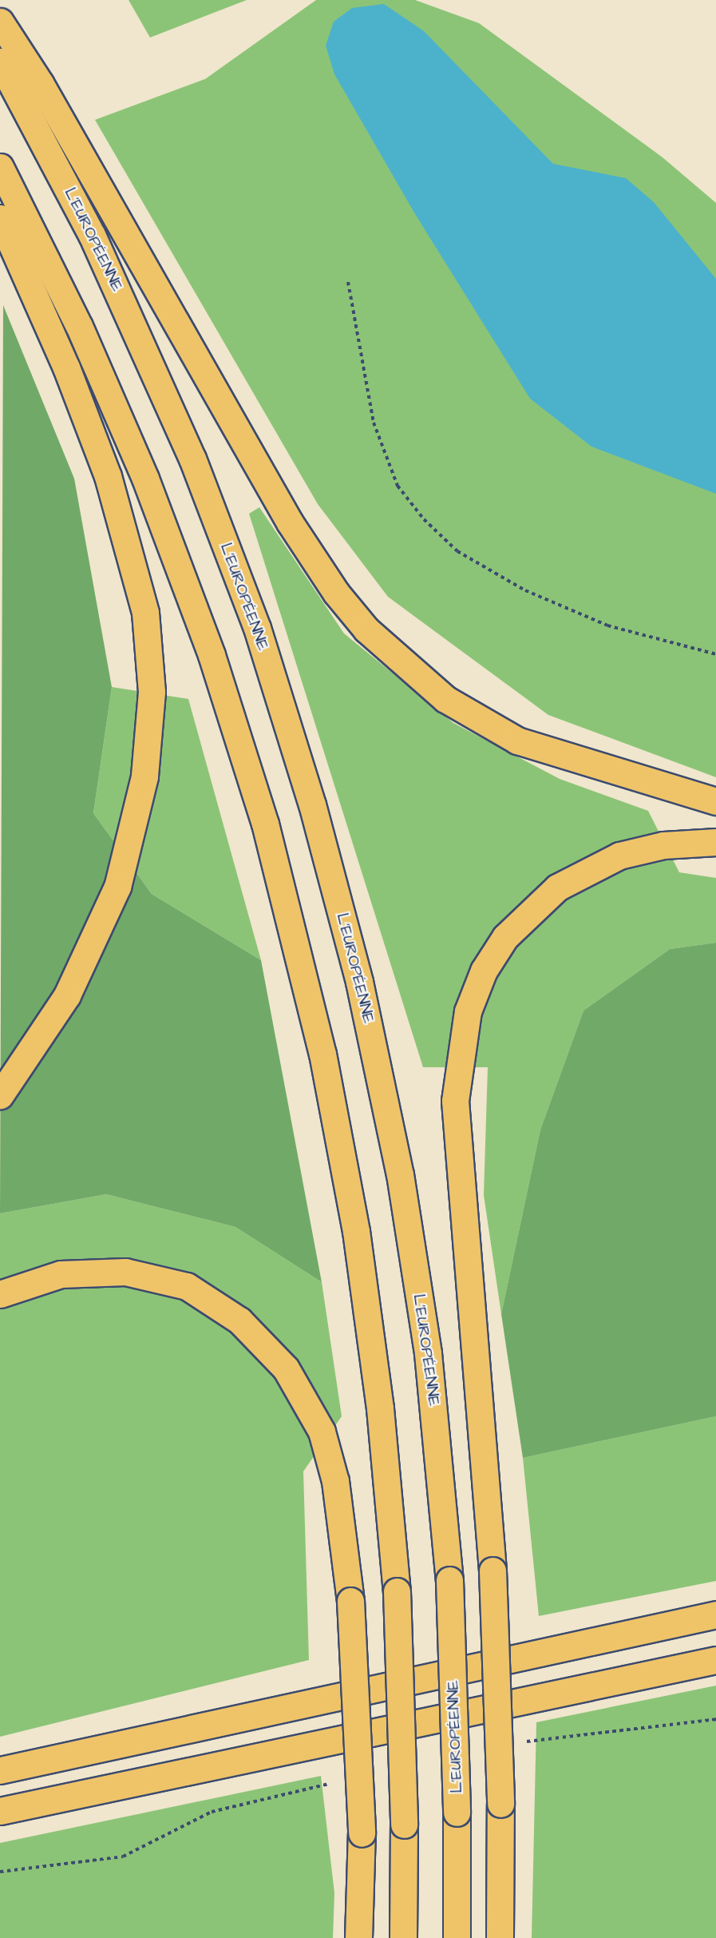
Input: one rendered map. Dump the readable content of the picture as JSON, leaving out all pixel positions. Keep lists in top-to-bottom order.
{
  "streets": {
    "main road": ["L'EUROPÉENNE"]
  }
}
